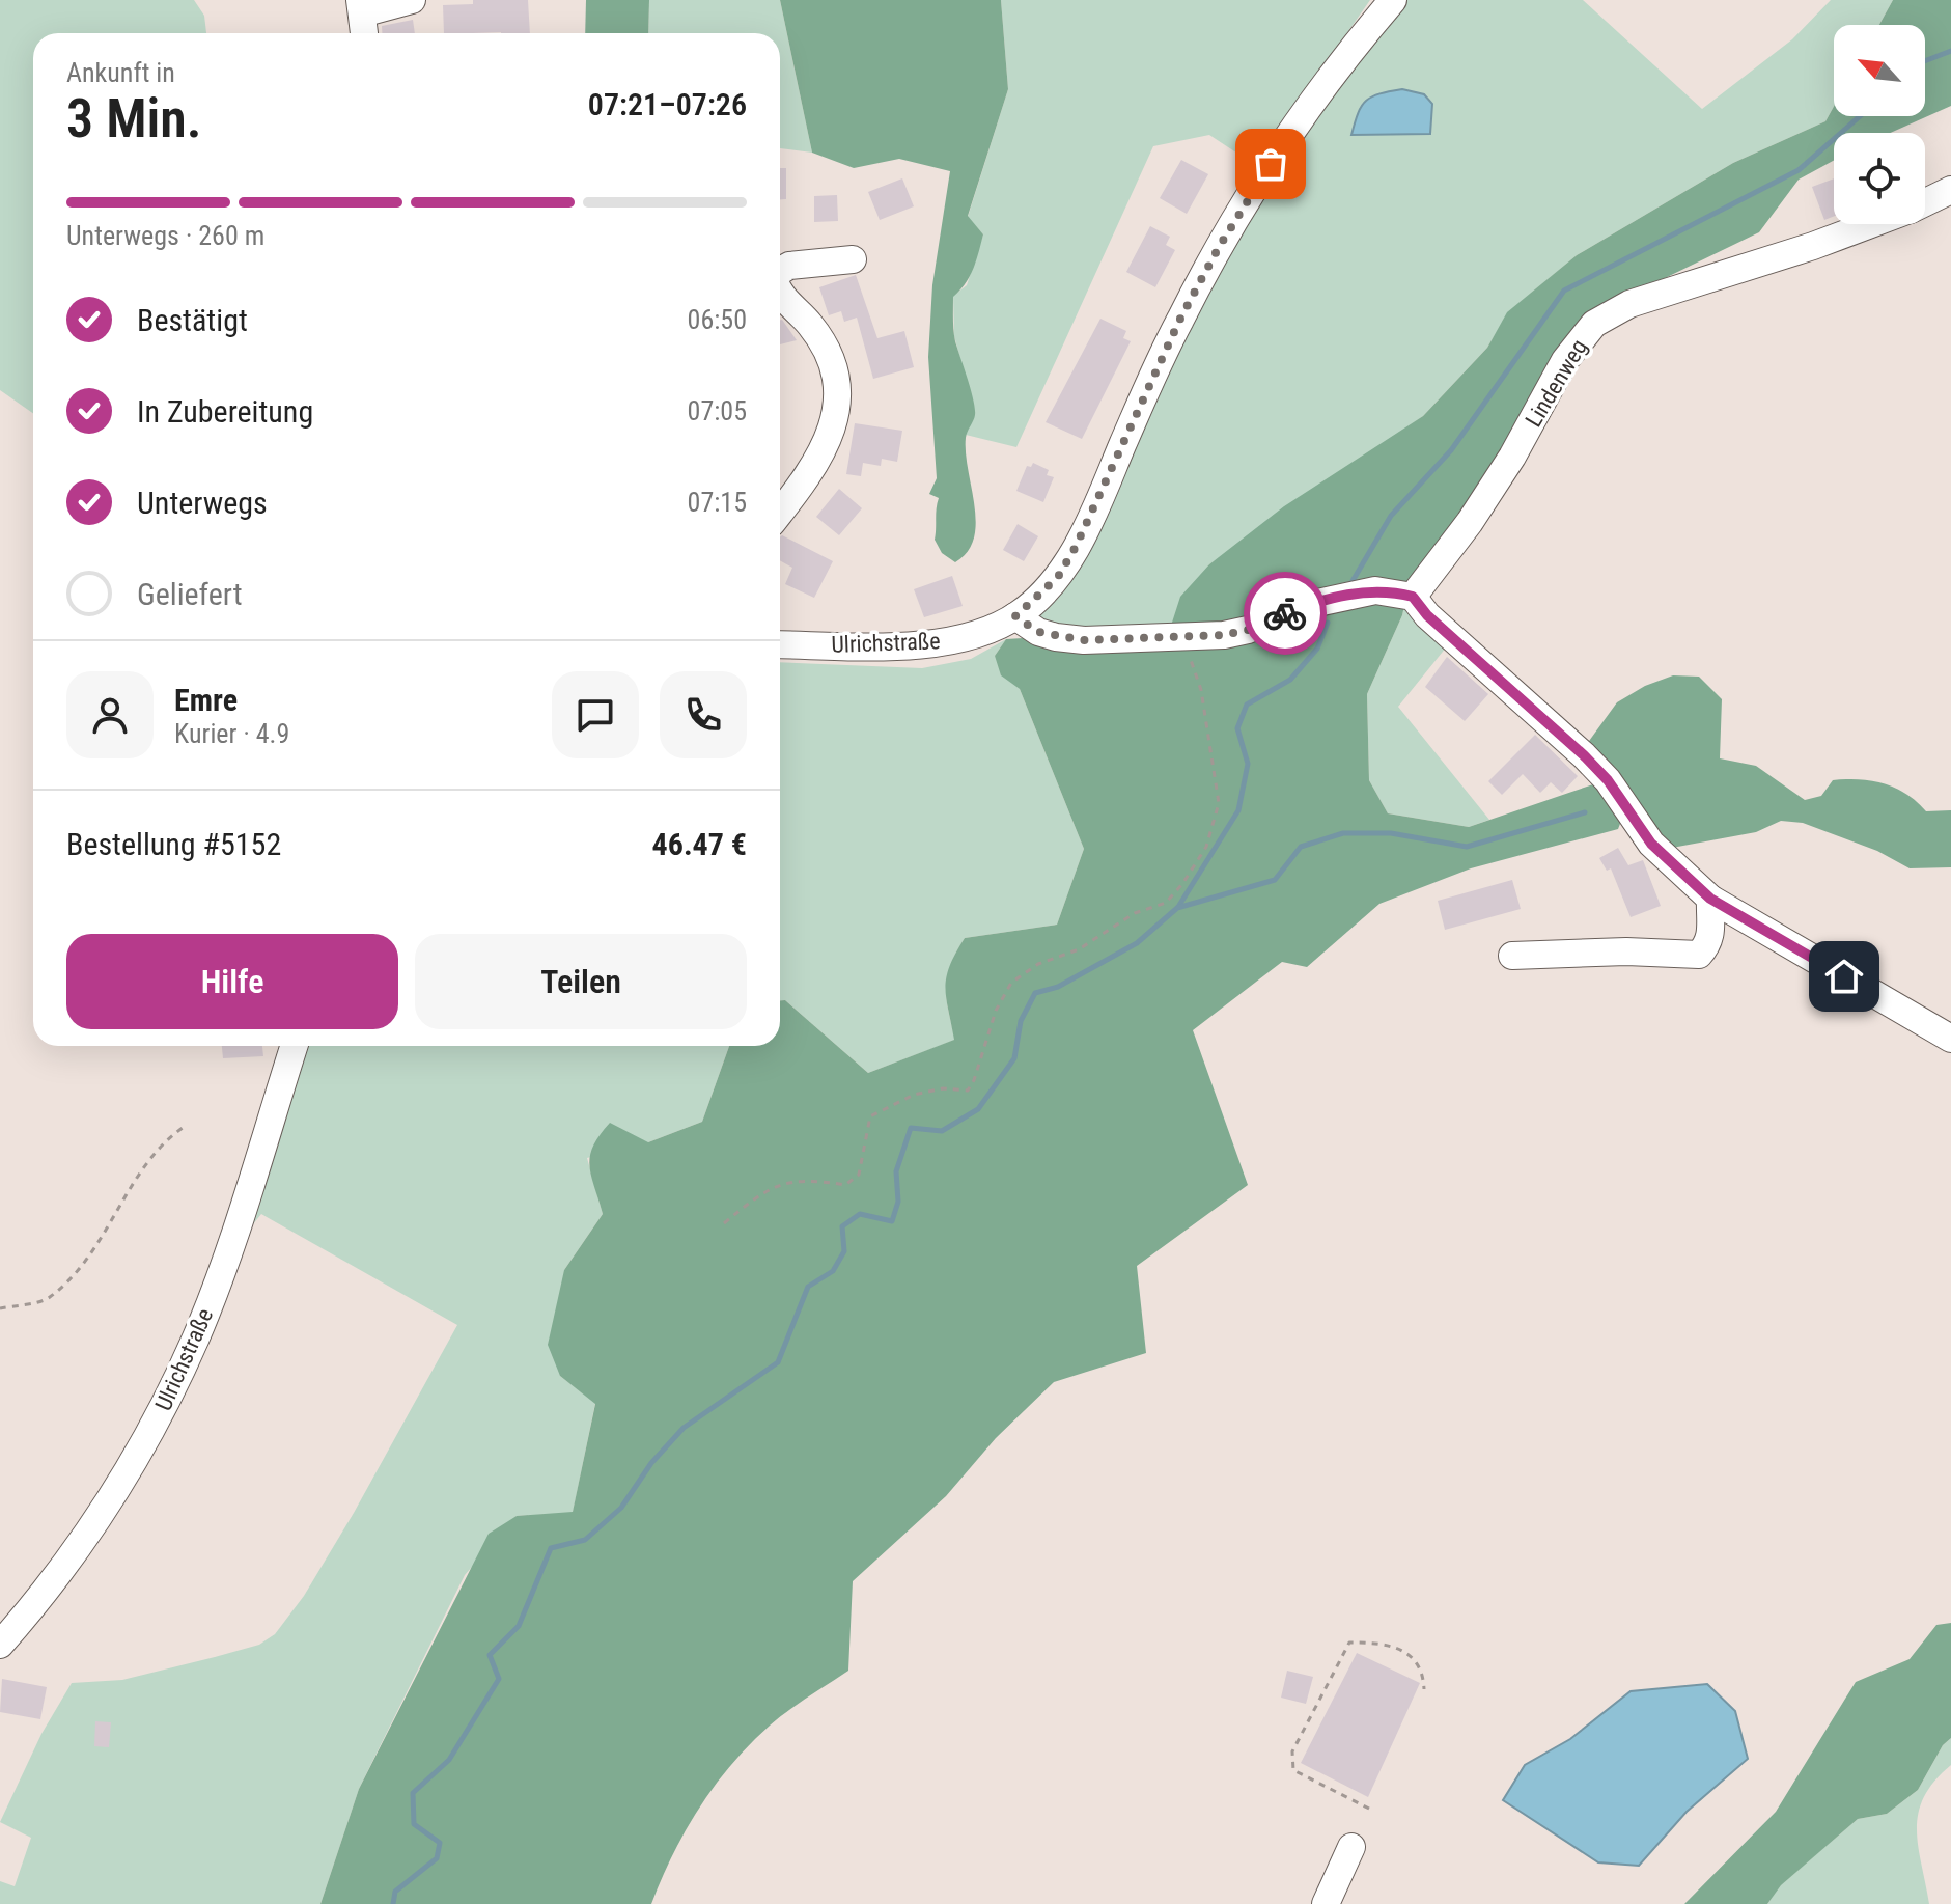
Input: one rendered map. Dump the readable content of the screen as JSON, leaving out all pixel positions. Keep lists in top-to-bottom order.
{
  "streets": {
    "street": ["Lindenweg", "Ulrichstraße"]
  },
  "north": "top left",
  "page": {
    "heading": ["3 Min.", "Ankunft in", "07:21–07:26"],
    "panel": [
      "Emre",
      "Kurier · 4.9",
      "Bestellung #5152",
      "46.47 €"
    ],
    "bar": "Unterwegs · 260 m",
    "list": [
      ["Bestätigt", "06:50"],
      ["In Zubereitung", "07:05"],
      ["Unterwegs", "07:15"],
      "Geliefert"
    ],
    "buttons": ["Hilfe", "Teilen"]
  }
}
